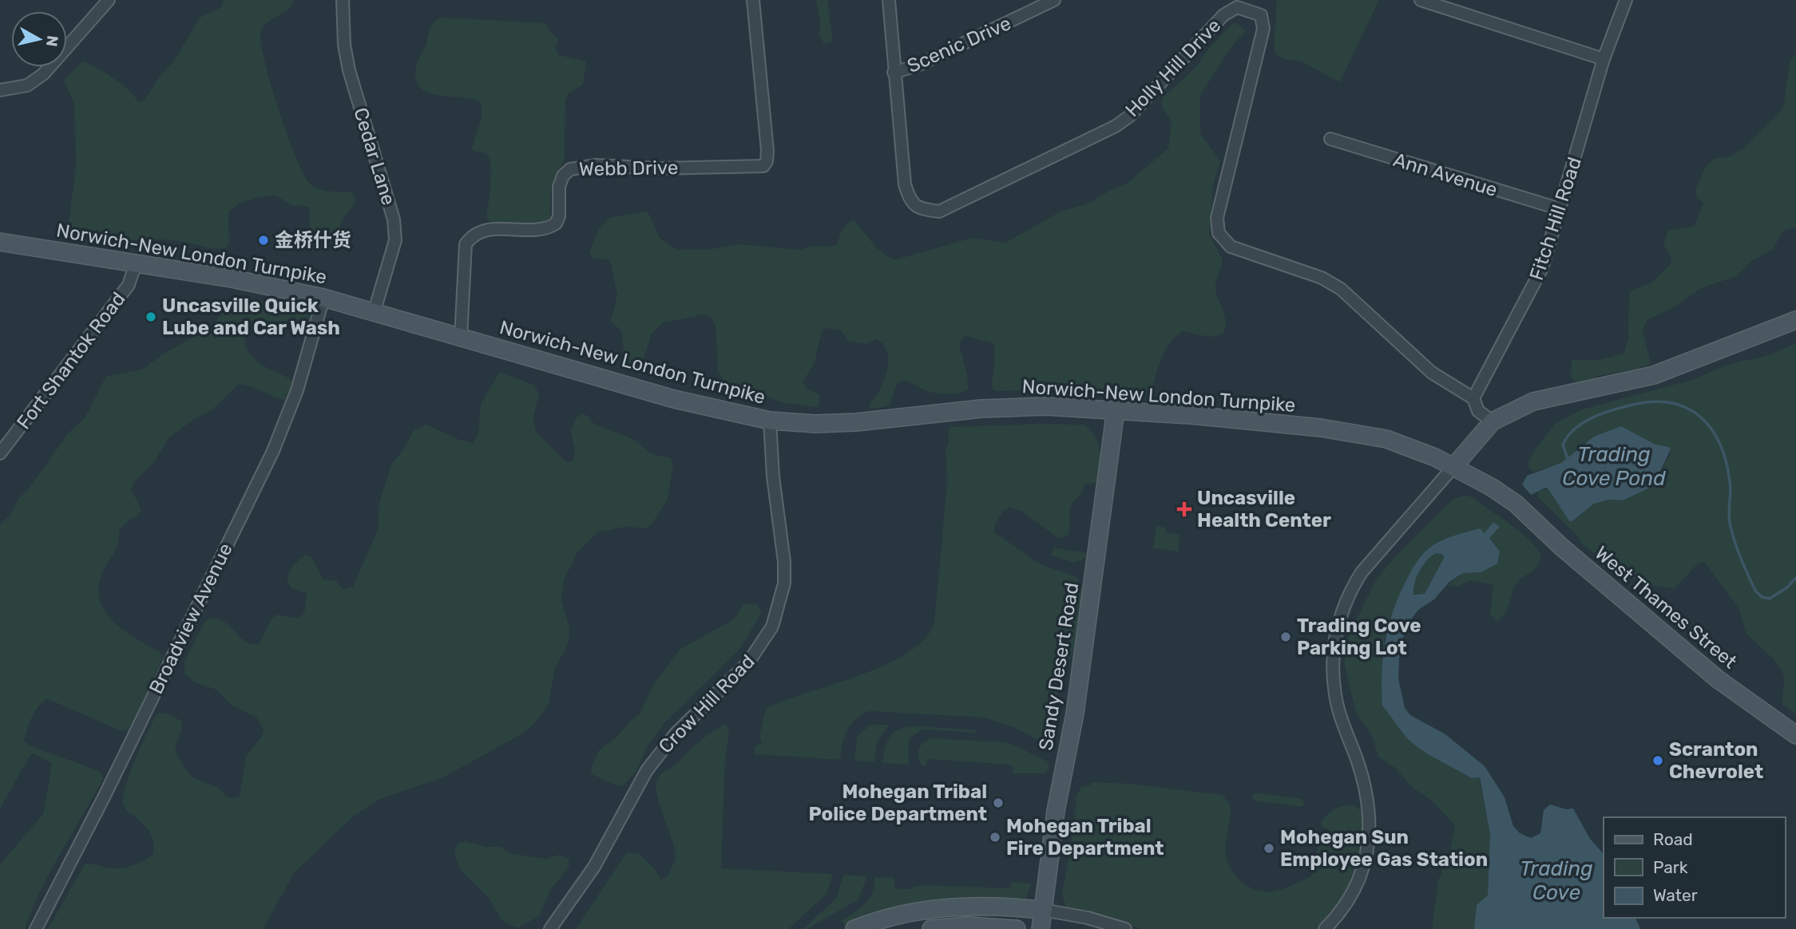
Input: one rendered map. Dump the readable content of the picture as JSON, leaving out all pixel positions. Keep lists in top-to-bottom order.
{
  "streets": {
    "main road": ["Norwich-New London Turnpike", "West Thames Street", "Sandy Desert Road"],
    "street": [
      "Scenic Drive",
      "Holly Hill Drive",
      "Cedar Lane",
      "Webb Drive",
      "Ann Avenue",
      "Fitch Hill Road",
      "Fort Shantok Road",
      "Broadview Avenue",
      "Crow Hill Road"
    ]
  },
  "crossings": [
    ["Scenic Drive", "Holly Hill Drive"],
    ["Holly Hill Drive", "Fitch Hill Road"],
    ["Cedar Lane", "Norwich-New London Turnpike"],
    ["Webb Drive", "Norwich-New London Turnpike"],
    ["Ann Avenue", "Fitch Hill Road"],
    ["Norwich-New London Turnpike", "Fort Shantok Road"],
    ["Norwich-New London Turnpike", "West Thames Street"],
    ["Norwich-New London Turnpike", "Broadview Avenue"],
    ["Norwich-New London Turnpike", "Sandy Desert Road"],
    ["Norwich-New London Turnpike", "Crow Hill Road"]
  ],
  "water": ["Trading Cove Pond", "Trading Cove"],
  "places": {
    "other": [
      "金桥什货",
      "Uncasville Quick Lube and Car Wash",
      "Trading Cove Parking Lot",
      "Scranton Chevrolet",
      "Mohegan Tribal Police Department",
      "Mohegan Tribal Fire Department",
      "Mohegan Sun Employee Gas Station"
    ],
    "health": ["Uncasville Health Center"]
  },
  "legend": ["Road", "Park", "Water"],
  "north": "right"
}
